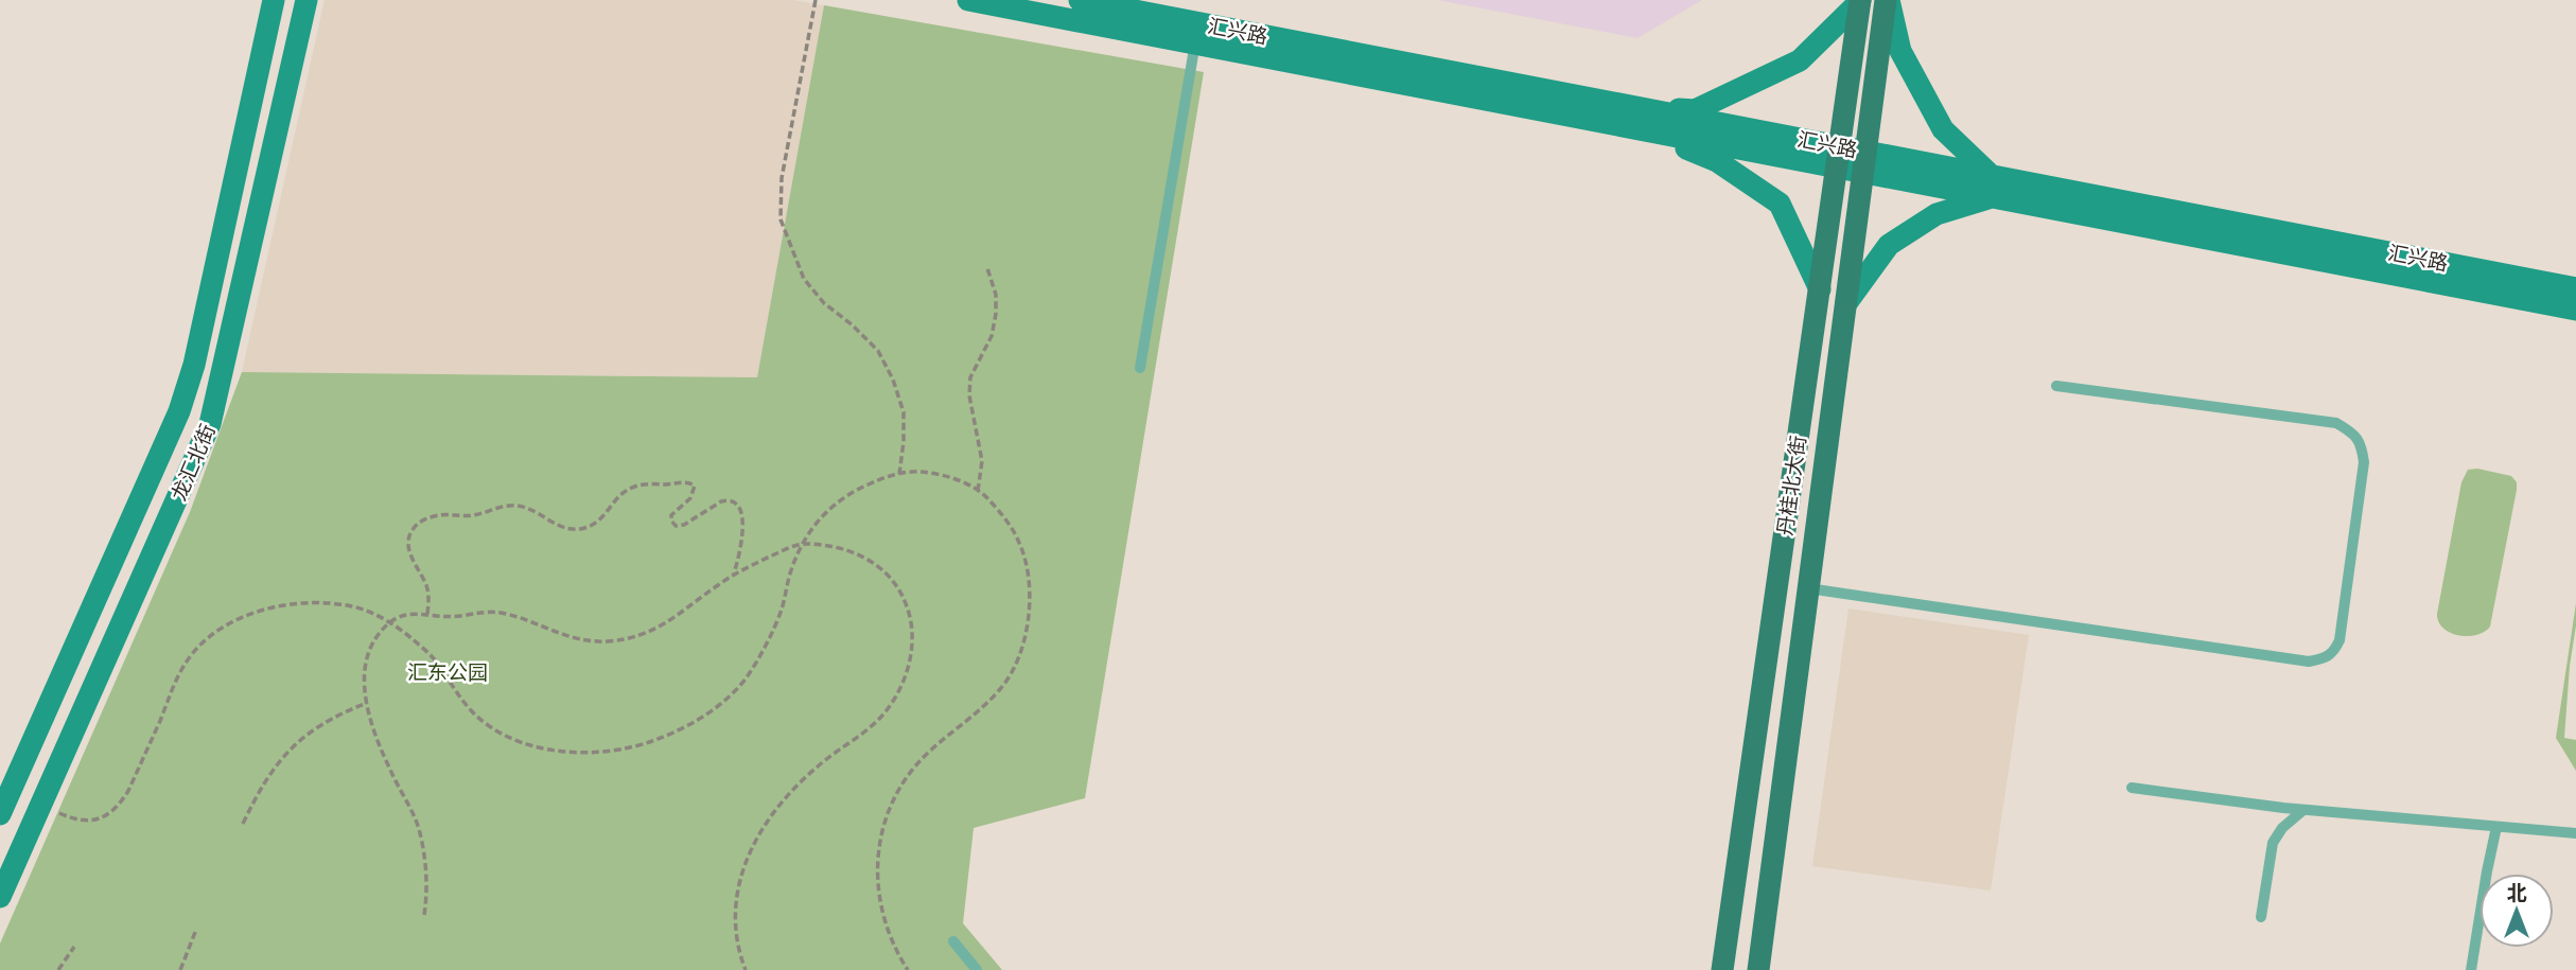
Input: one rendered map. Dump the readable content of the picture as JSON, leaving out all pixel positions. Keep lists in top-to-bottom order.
{
  "streets": {
    "main road": ["汇兴路", "龙汇北街", "丹桂北大街"]
  },
  "crossings": [
    ["汇兴路", "丹桂北大街"]
  ],
  "parks": ["汇东公园"],
  "north": "top"
}
